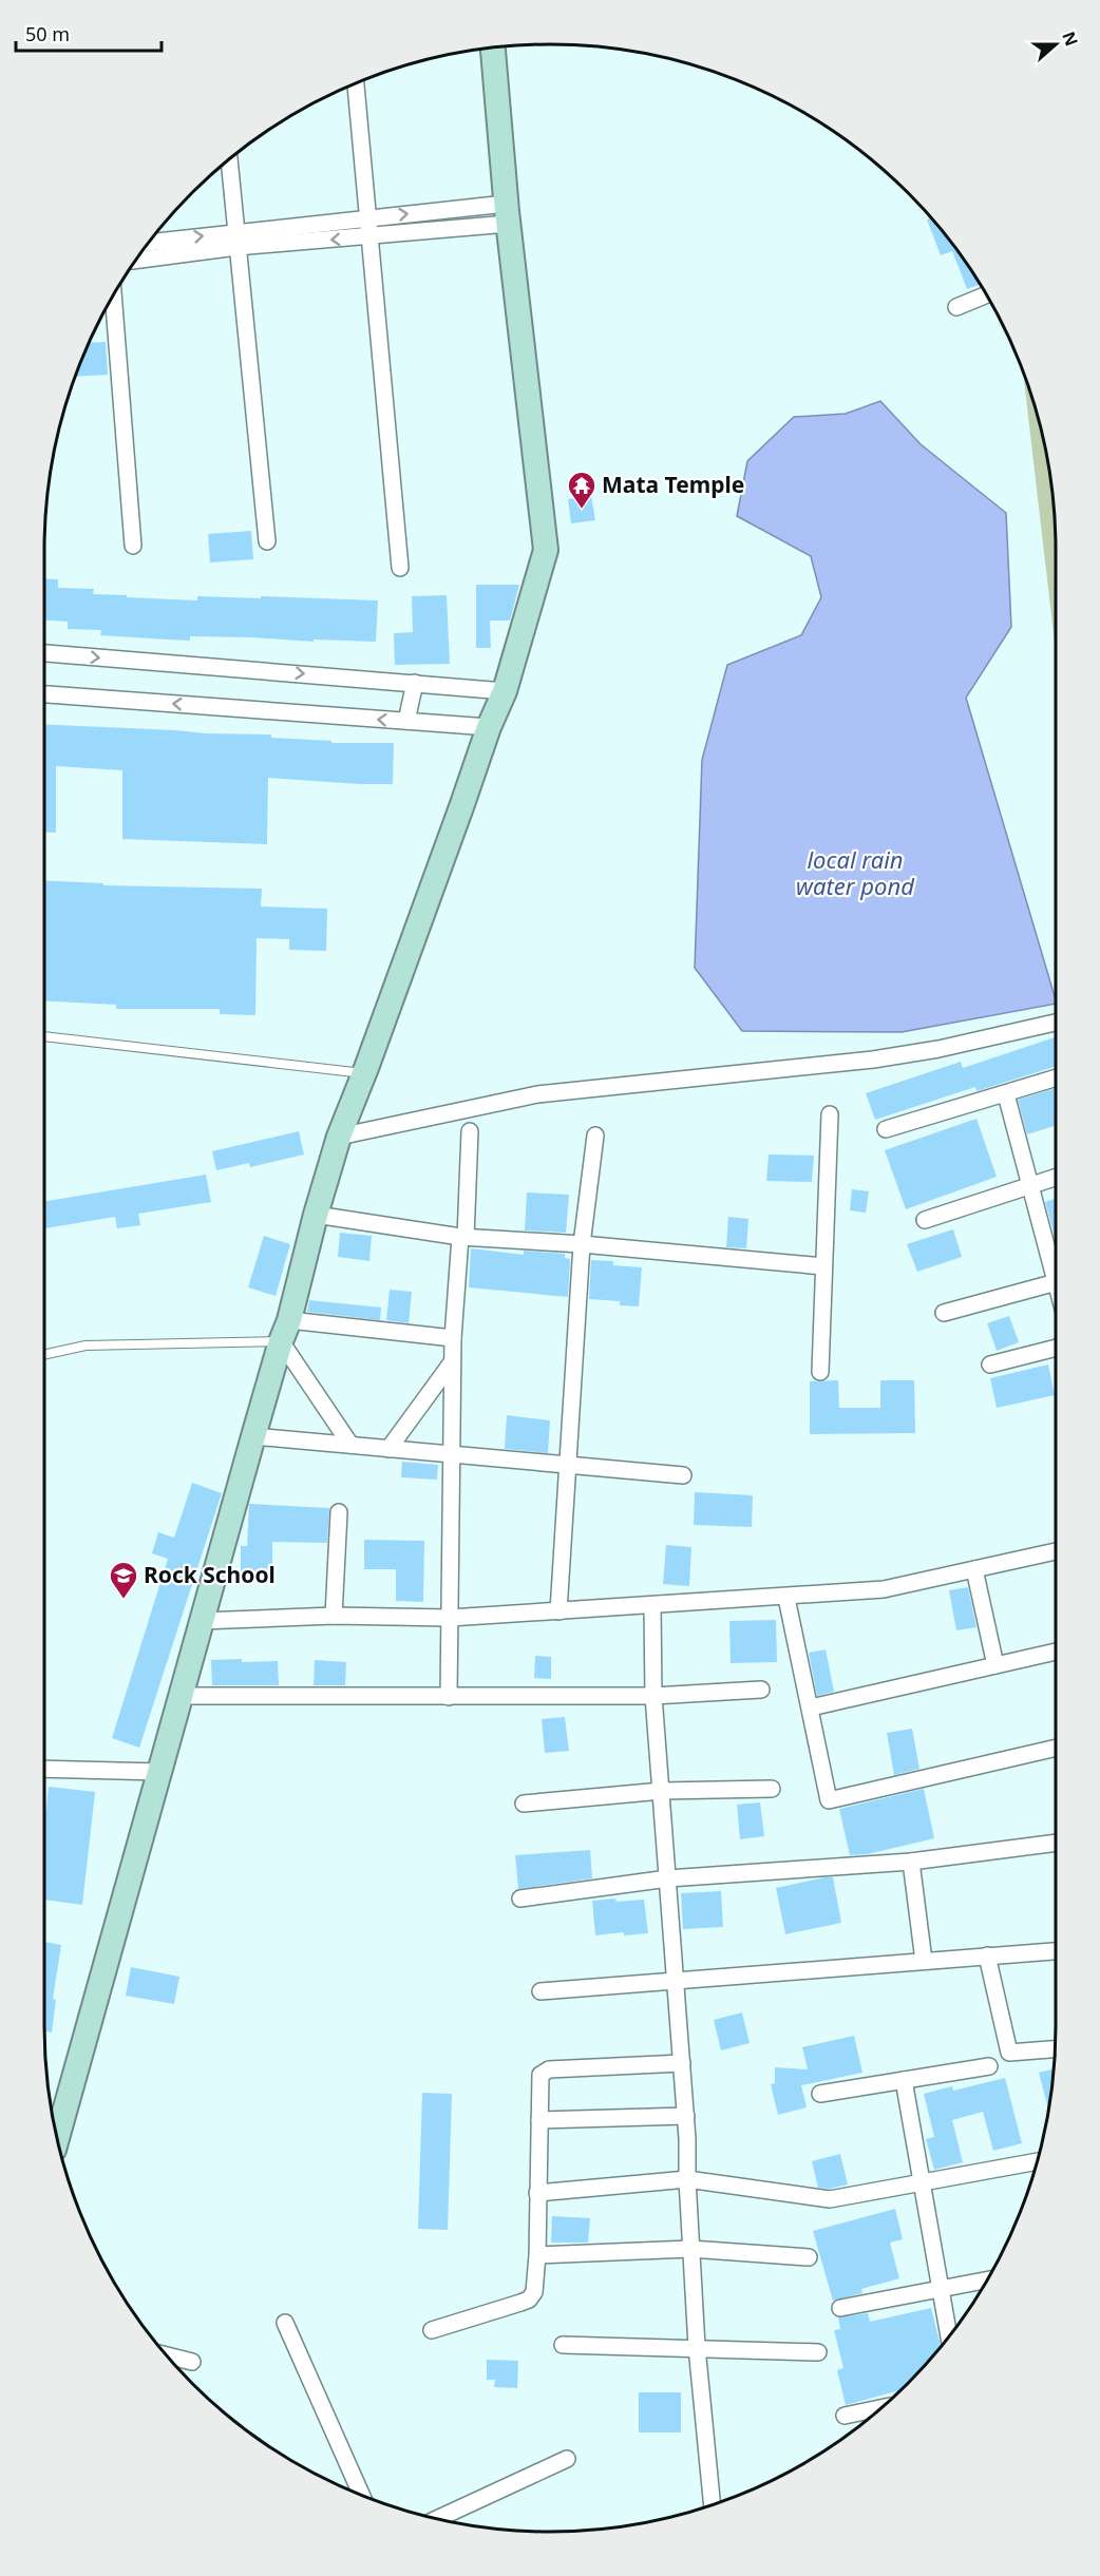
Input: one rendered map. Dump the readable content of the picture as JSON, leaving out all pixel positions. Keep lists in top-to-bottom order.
{
  "water": ["local rain water pond"],
  "places": {
    "temple": ["Mata Temple"],
    "school or university": ["Rock School"]
  },
  "scale_bar": "50 m",
  "north": "right"
}
